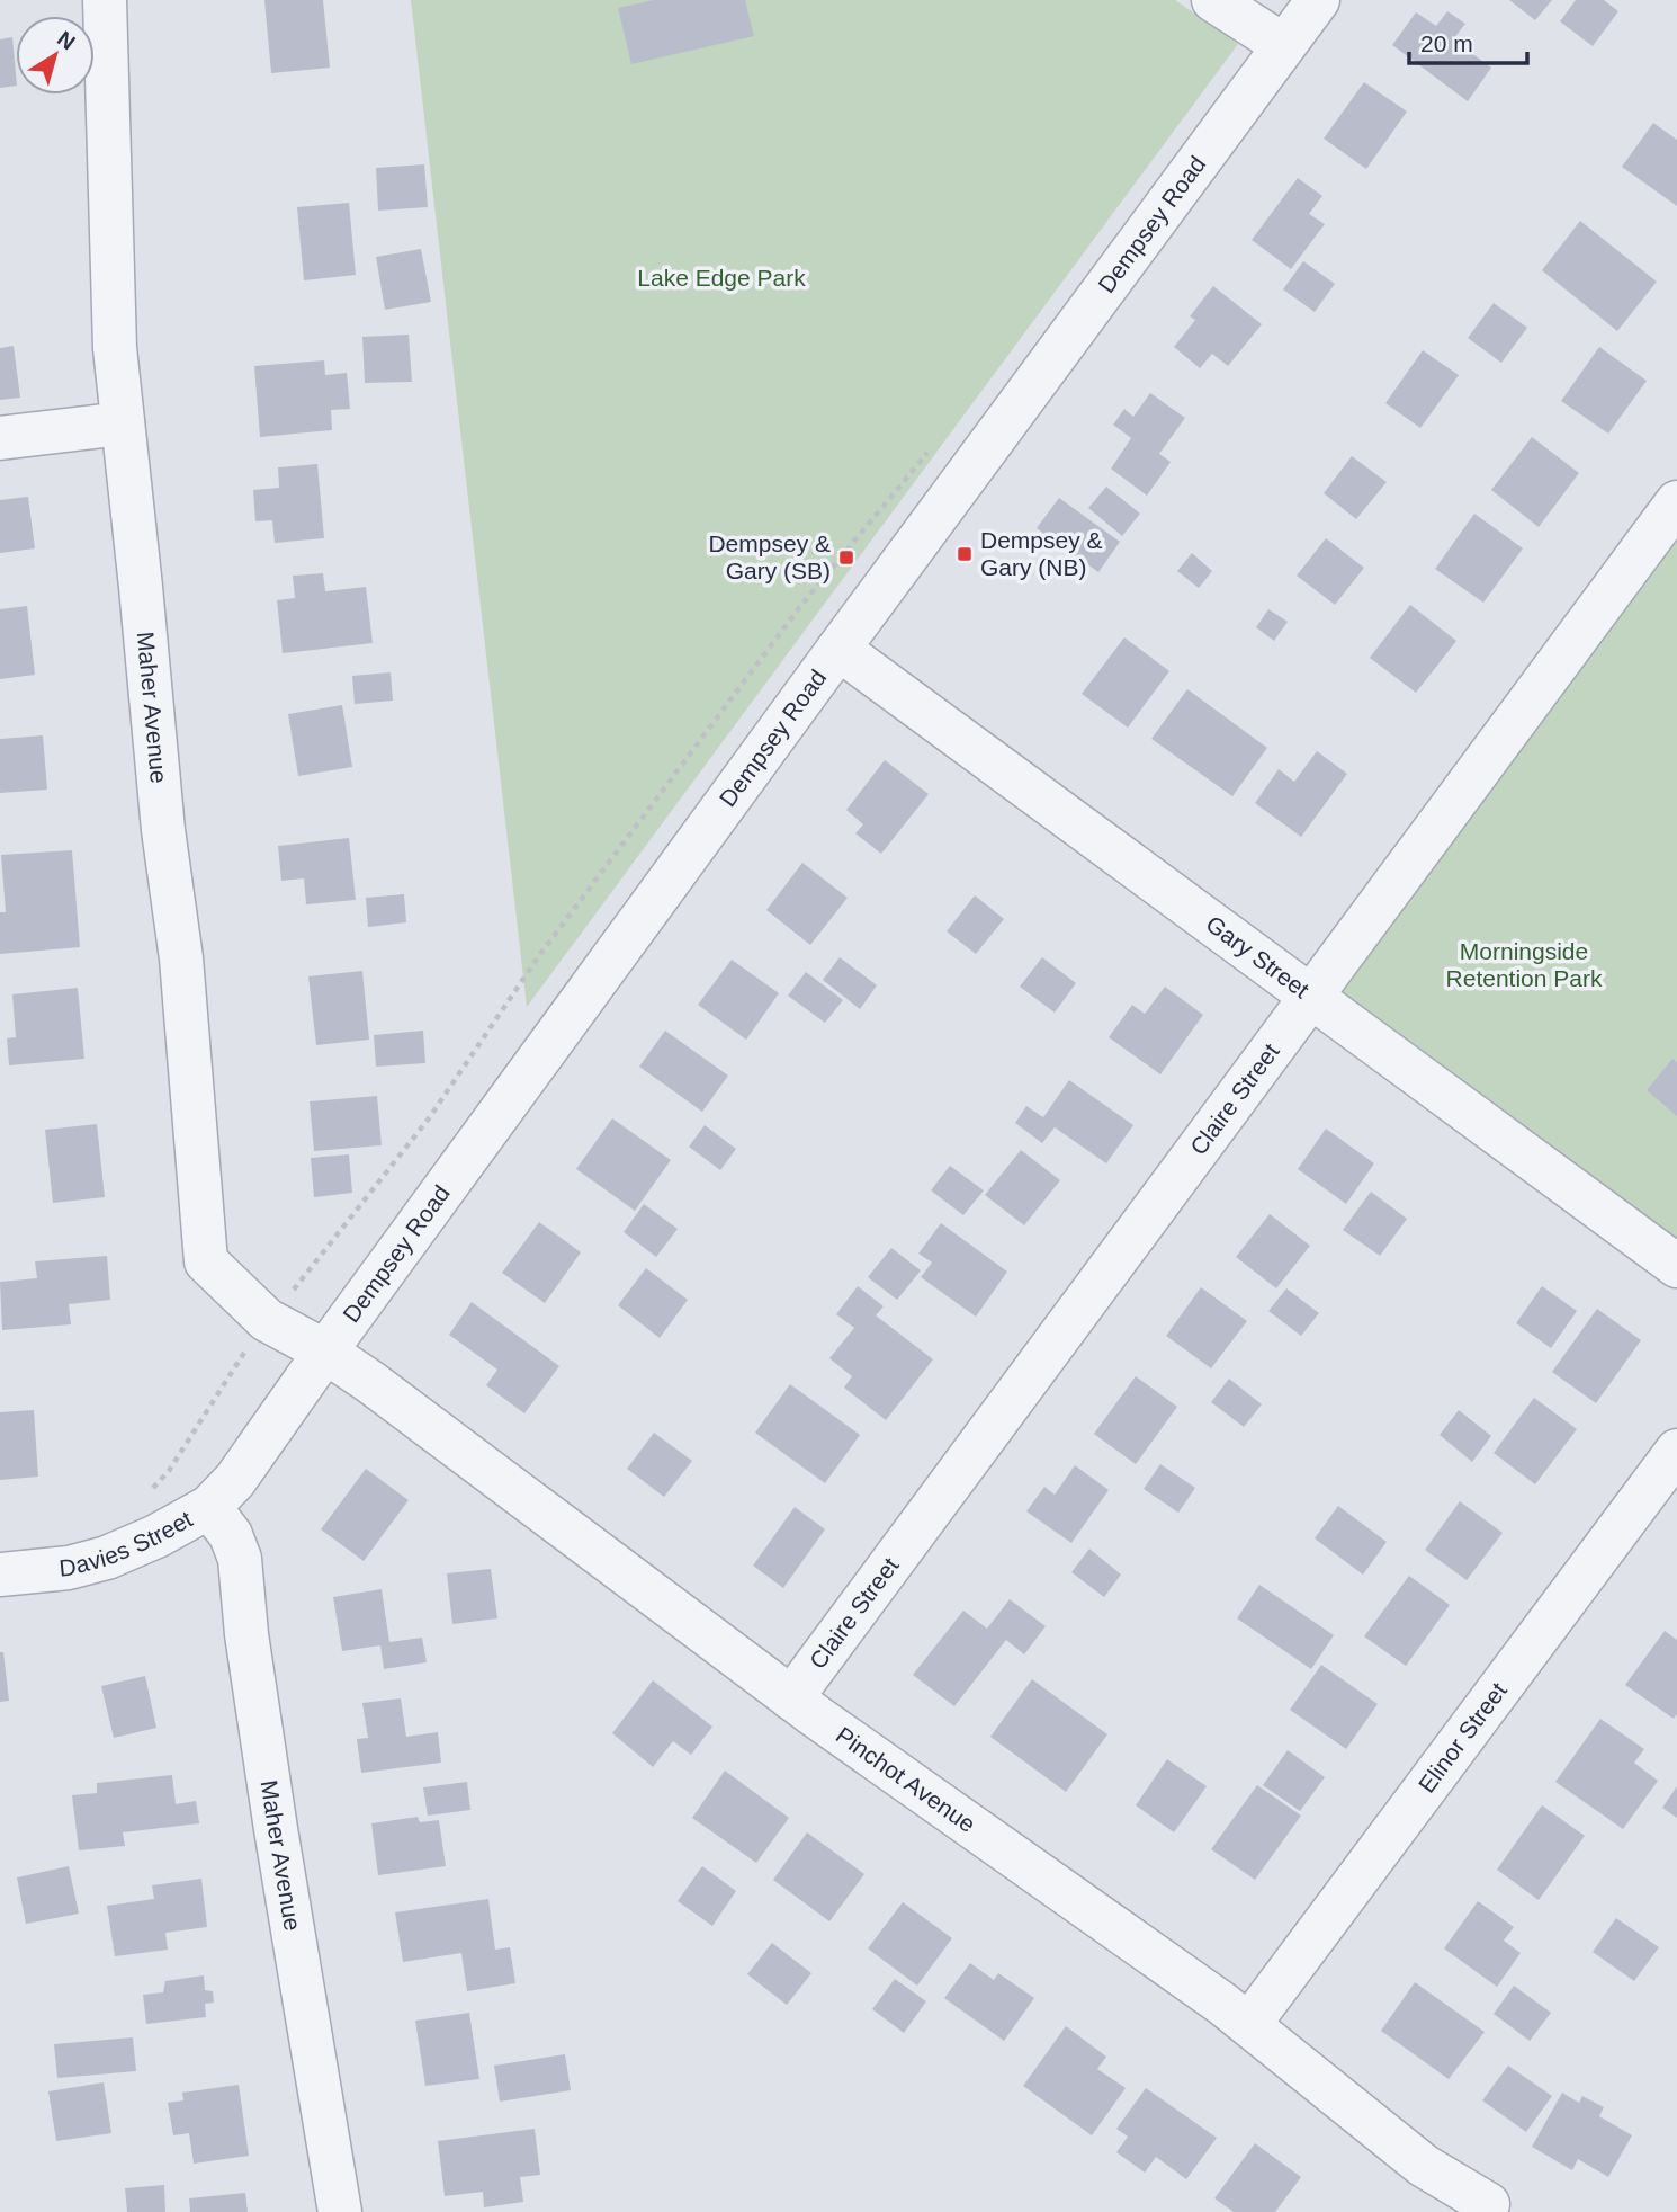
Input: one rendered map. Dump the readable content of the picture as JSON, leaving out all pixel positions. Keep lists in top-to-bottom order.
{
  "streets": {
    "street": [
      "Dempsey Road",
      "Maher Avenue",
      "Gary Street",
      "Claire Street",
      "Davies Street",
      "Elinor Street",
      "Pinchot Avenue"
    ]
  },
  "crossings": [
    ["Dempsey Road", "Maher Avenue"],
    ["Dempsey Road", "Gary Street"],
    ["Dempsey Road", "Davies Street"],
    ["Dempsey Road", "Pinchot Avenue"],
    ["Maher Avenue", "Davies Street"],
    ["Maher Avenue", "Pinchot Avenue"],
    ["Gary Street", "Claire Street"],
    ["Claire Street", "Pinchot Avenue"],
    ["Elinor Street", "Pinchot Avenue"]
  ],
  "parks": ["Lake Edge Park", "Morningside Retention Park"],
  "places": {
    "transit": ["Dempsey & Gary (NB)", "Dempsey & Gary (SB)"]
  },
  "scale_bar": "20 m",
  "north": "top right"
}
